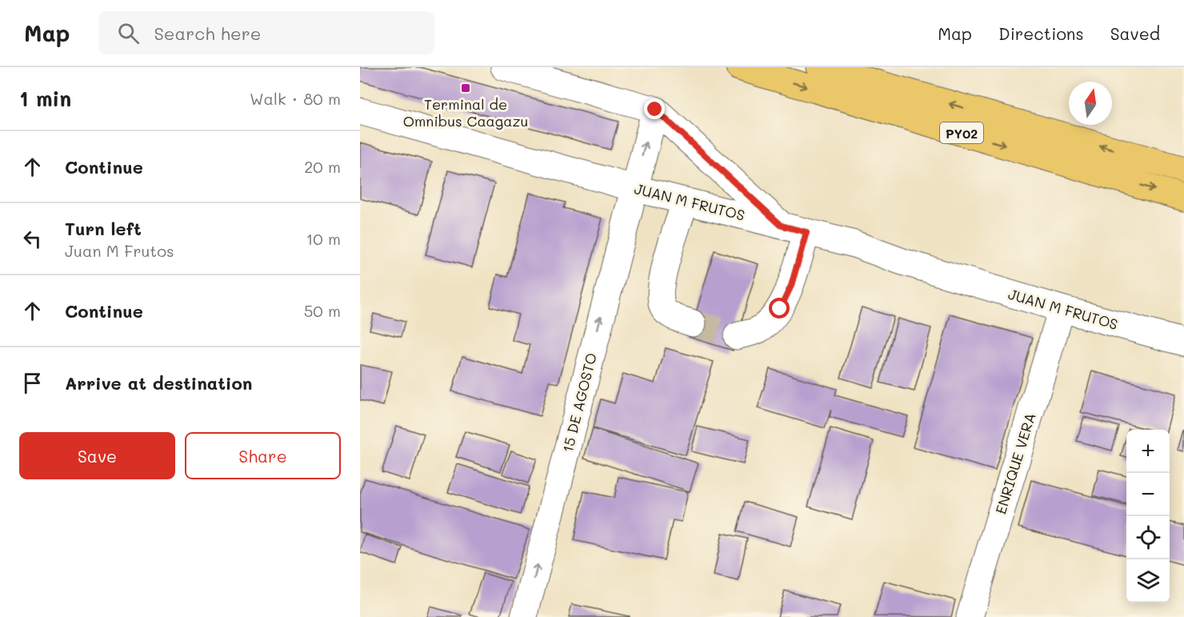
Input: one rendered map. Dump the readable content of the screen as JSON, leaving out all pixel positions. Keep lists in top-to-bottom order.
{
  "streets": {
    "highway": ["PY02"],
    "street": ["JUAN M FRUTOS", "15 DE AGOSTO", "ENRIQUE VERA"]
  },
  "crossings": [
    ["JUAN M FRUTOS", "15 DE AGOSTO"],
    ["JUAN M FRUTOS", "ENRIQUE VERA"]
  ],
  "one_way": ["15 DE AGOSTO"],
  "places": {
    "transit": ["Terminal de Omnibus Caagazu"]
  },
  "north": "top",
  "page": {
    "header": "Map",
    "search": "Search here",
    "nav": ["Map", "Directions", "Saved"],
    "heading": ["1 min", "Walk · 80 m"],
    "list": [
      ["Continue", "20 m"],
      ["Turn left", "Juan M Frutos", "10 m"],
      ["Continue", "50 m"],
      "Arrive at destination"
    ],
    "buttons": ["Save", "Share"],
    "map_buttons": ["+", "−"]
  }
}
